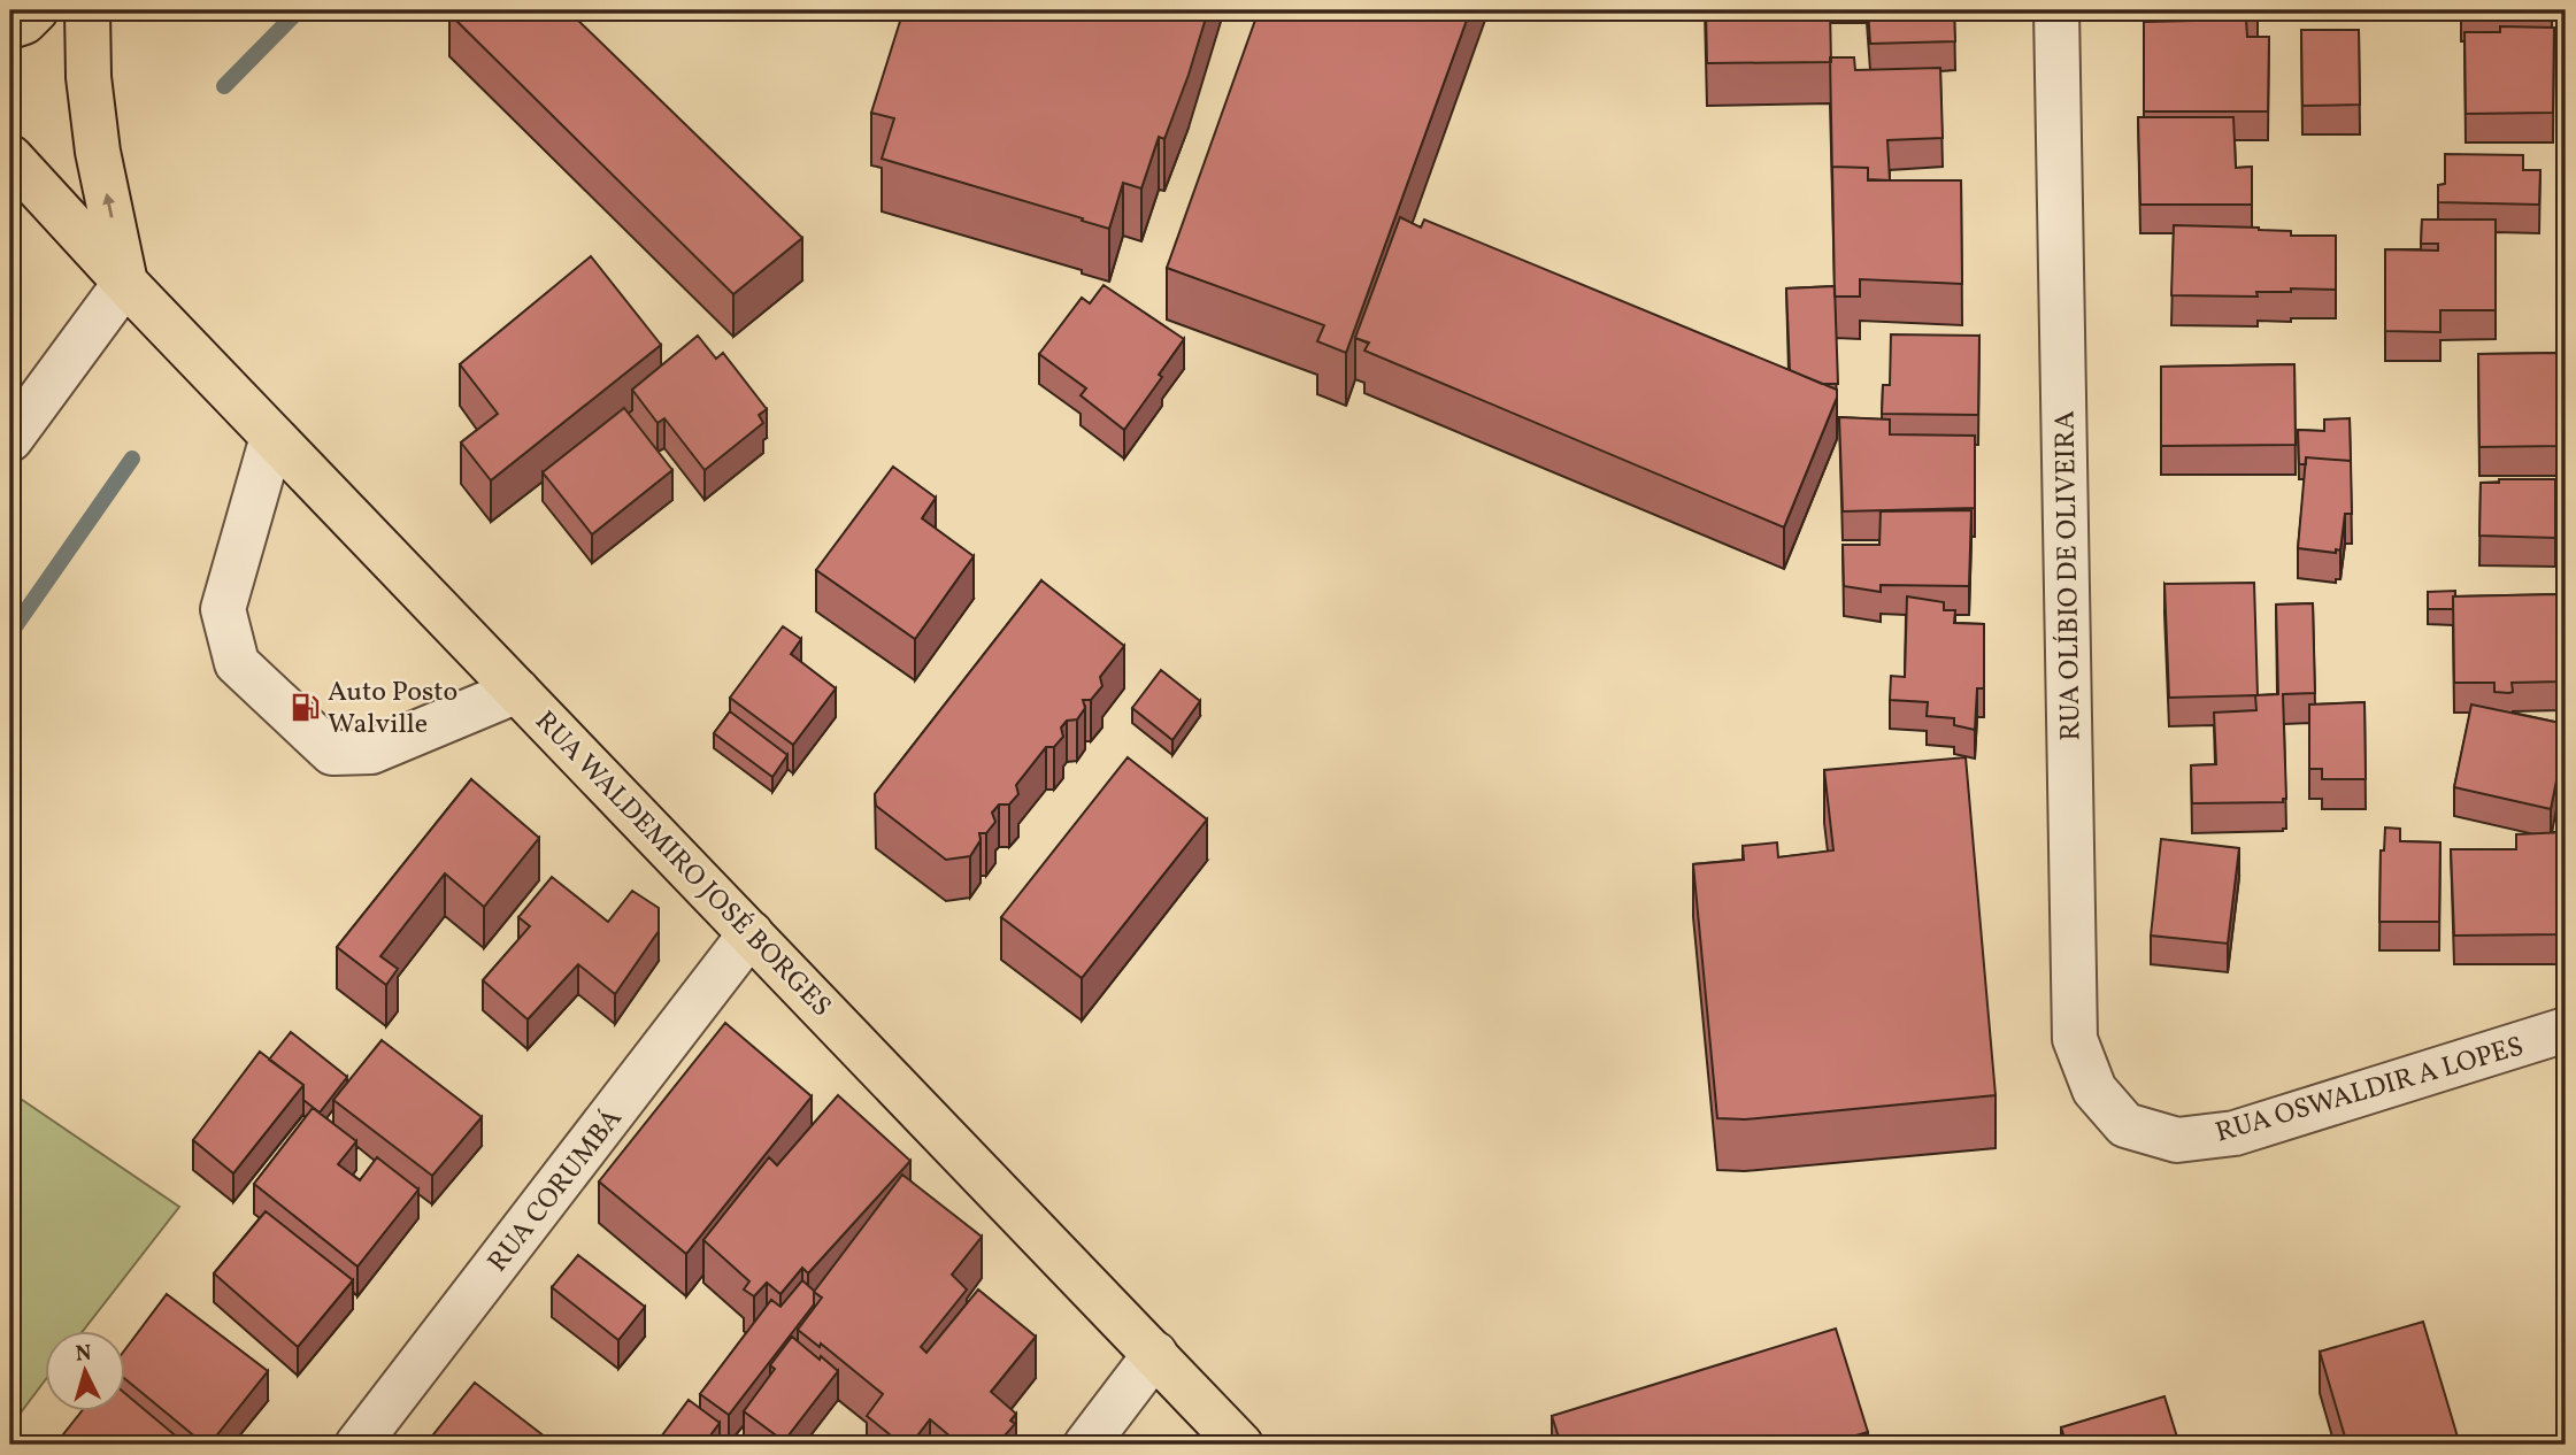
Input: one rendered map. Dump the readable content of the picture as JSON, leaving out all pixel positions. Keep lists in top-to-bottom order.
{
  "streets": {
    "main road": ["RUA WALDEMIRO JOSÉ BORGES"],
    "street": ["RUA OLÍBIO DE OLIVEIRA", "RUA OSWALDIR A LOPES", "RUA CORUMBÁ"]
  },
  "crossings": [
    ["RUA OLÍBIO DE OLIVEIRA", "RUA OSWALDIR A LOPES"],
    ["RUA WALDEMIRO JOSÉ BORGES", "RUA CORUMBÁ"]
  ],
  "places": {
    "fuel station": ["Auto Posto Walville"]
  },
  "north": "top"
}
